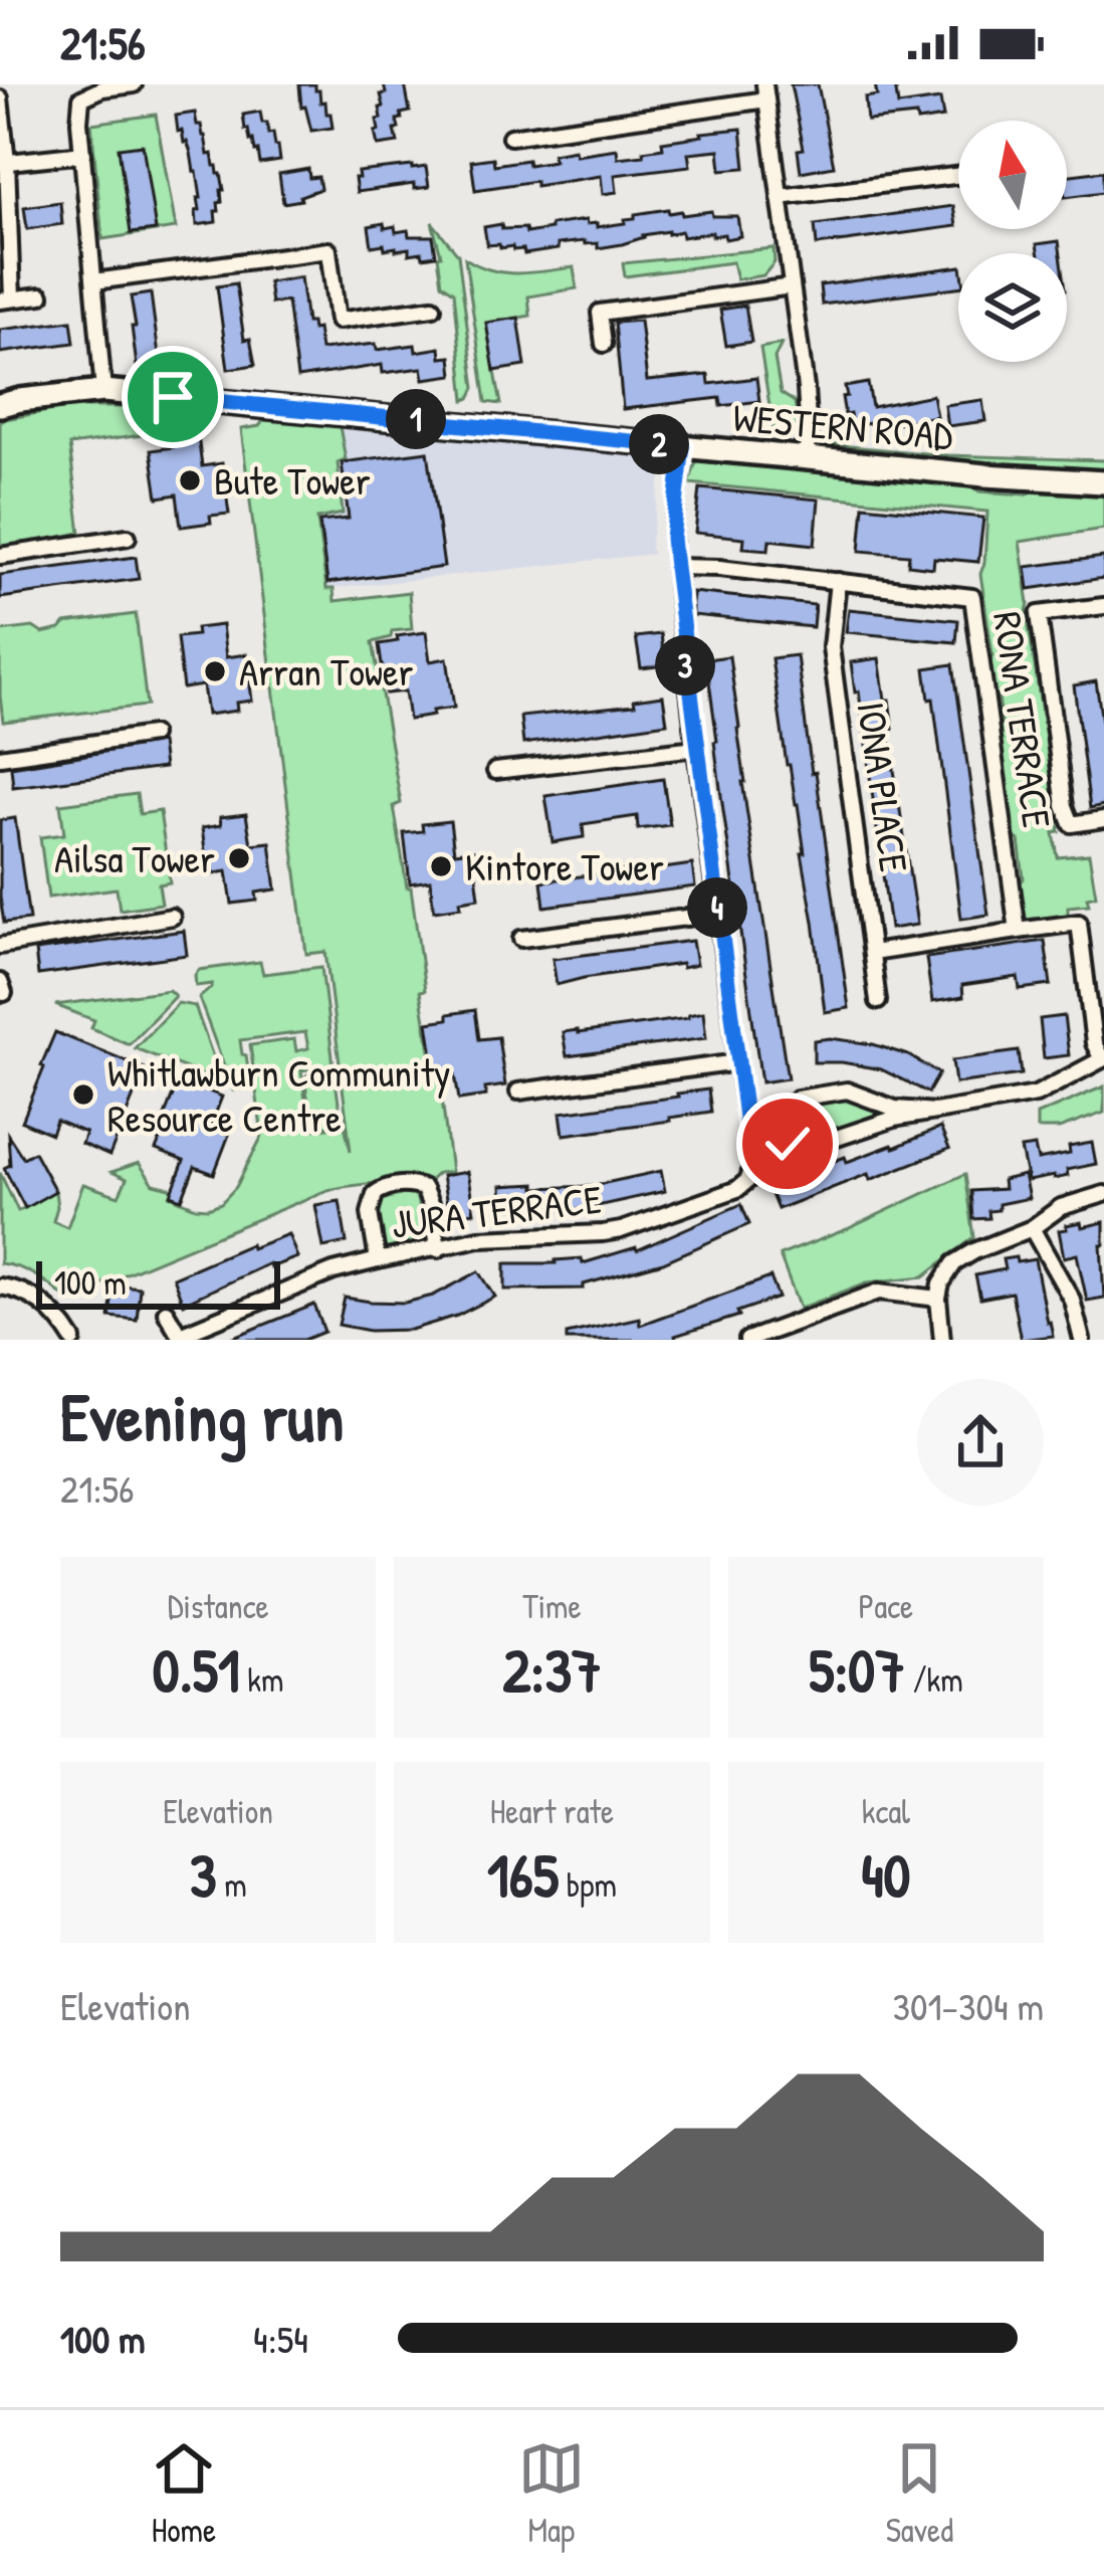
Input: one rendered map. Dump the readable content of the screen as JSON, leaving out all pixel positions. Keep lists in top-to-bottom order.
{
  "streets": {
    "street": [
      "WESTERN ROAD",
      "RONA TERRACE",
      "IONA PLACE",
      "JURA TERRACE"
    ]
  },
  "crossings": [
    ["WESTERN ROAD", "JURA TERRACE"],
    ["RONA TERRACE", "IONA PLACE"],
    ["RONA TERRACE", "JURA TERRACE"]
  ],
  "places": [
    "Bute Tower",
    "Arran Tower",
    "Ailsa Tower",
    "Kintore Tower",
    "Whitlawburn Community Resource Centre"
  ],
  "scale_bar": "100 m",
  "north": "top",
  "page": {
    "status": "21:56",
    "pins": [
      "1",
      "2",
      "3",
      "4"
    ],
    "scale": "100 m",
    "heading": ["Evening run", "21:56"],
    "stats": [
      ["Distance", "0.51 km"],
      ["Time", "2:37"],
      ["Pace", "5:07 /km"],
      ["Elevation", "3 m"],
      ["Heart rate", "165 bpm"],
      ["kcal", "40"]
    ],
    "chart": ["Elevation", "301–304 m"],
    "list": [
      {
        "name": "100 m",
        "note": "4:54"
      }
    ],
    "tabs": ["Home", "Map", "Saved"]
  }
}
